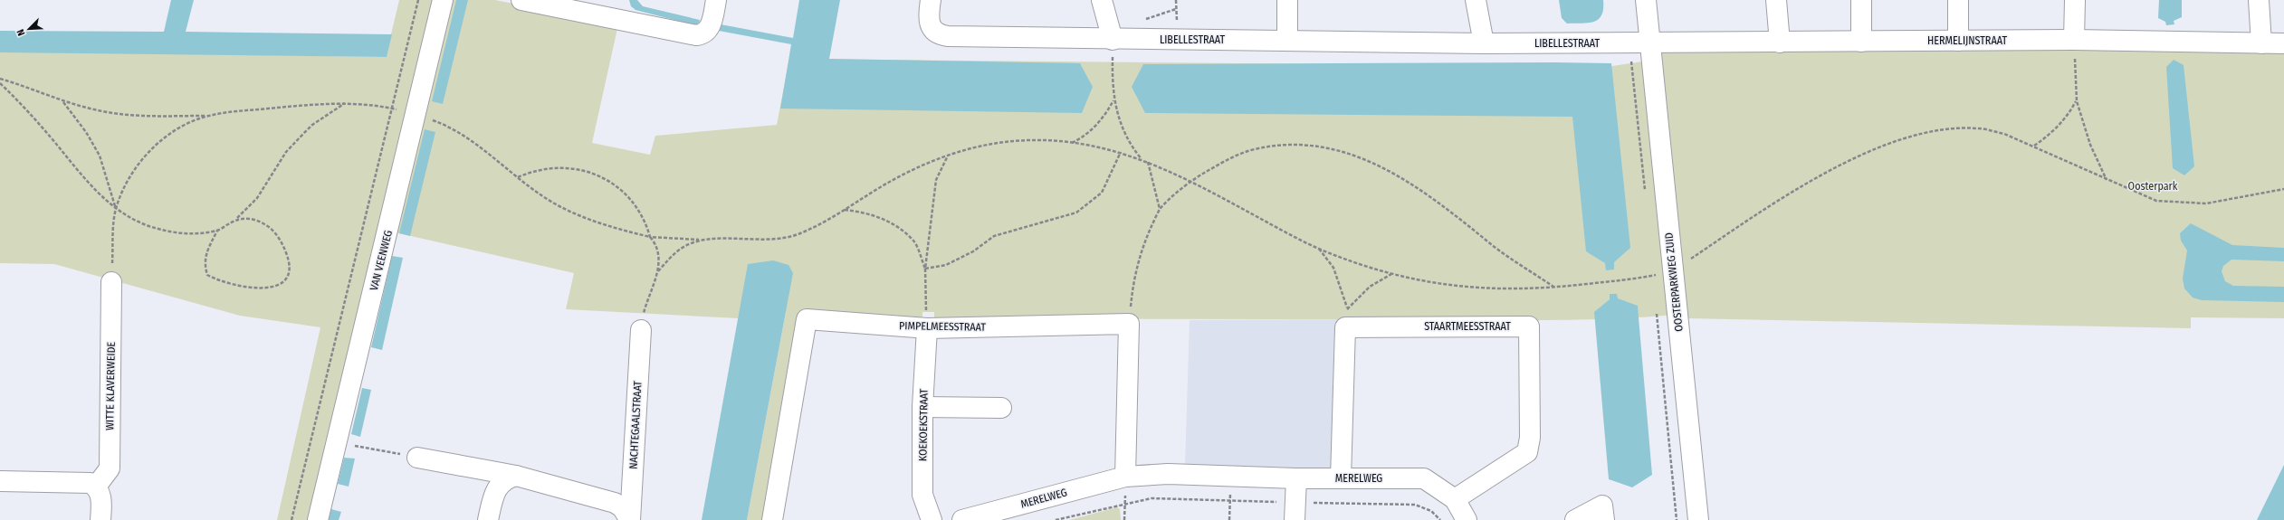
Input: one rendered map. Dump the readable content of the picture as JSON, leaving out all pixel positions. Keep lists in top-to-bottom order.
{
  "streets": {
    "street": [
      "LIBELLESTRAAT",
      "HERMELIJNSTRAAT",
      "VAN VEENWEG",
      "OOSTERPARKWEG ZUID",
      "PIMPELMEESSTRAAT",
      "STAARTMEESSTRAAT",
      "WITTE KLAVERWEIDE",
      "NACHTEGAALSTRAAT",
      "KOEKOEKSTRAAT",
      "MERELWEG"
    ]
  },
  "crossings": [
    ["LIBELLESTRAAT", "HERMELIJNSTRAAT"],
    ["LIBELLESTRAAT", "OOSTERPARKWEG ZUID"],
    ["HERMELIJNSTRAAT", "OOSTERPARKWEG ZUID"],
    ["PIMPELMEESSTRAAT", "KOEKOEKSTRAAT"],
    ["STAARTMEESSTRAAT", "MERELWEG"]
  ],
  "parks": ["Oosterpark"],
  "north": "bottom left"
}
